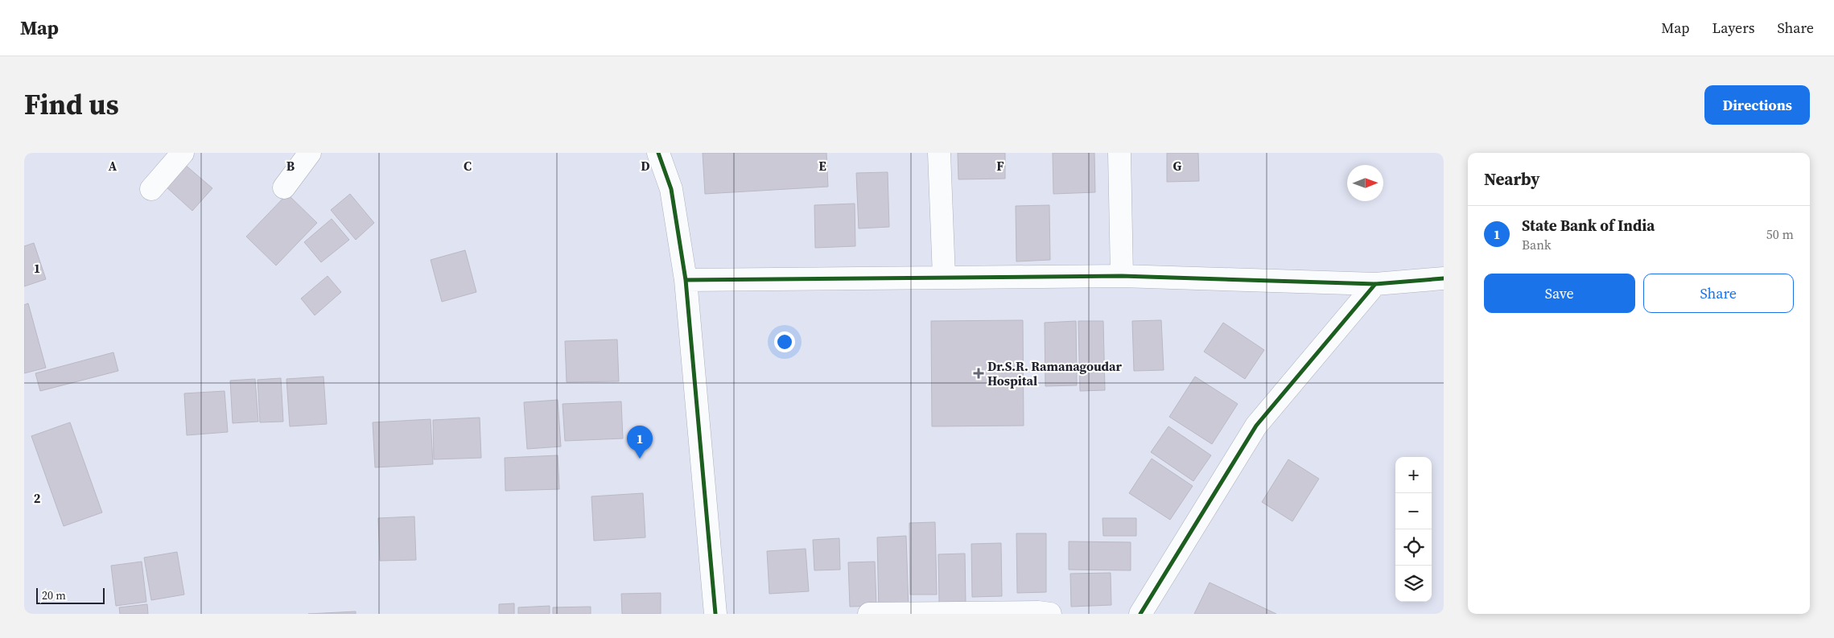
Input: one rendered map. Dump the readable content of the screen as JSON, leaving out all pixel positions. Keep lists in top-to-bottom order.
{
  "places": {
    "health": ["Dr.S.R. Ramanagoudar Hospital"]
  },
  "scale_bar": "20 m",
  "north": "right",
  "page": {
    "header": "Map",
    "nav": ["Map", "Layers", "Share"],
    "title": "Find us",
    "buttons": [
      "Directions",
      ["Save", "Share"]
    ],
    "heading": "Nearby",
    "list": [
      {
        "mark": "1",
        "name": "State Bank of India",
        "note": "Bank",
        "value": "50 m"
      }
    ],
    "pins": "1",
    "map_buttons": ["+", "−"],
    "scale": "20 m"
  },
  "grid": {
    "columns": [
      "A",
      "B",
      "C",
      "D",
      "E",
      "F",
      "G"
    ],
    "rows": ["1", "2"]
  }
}
